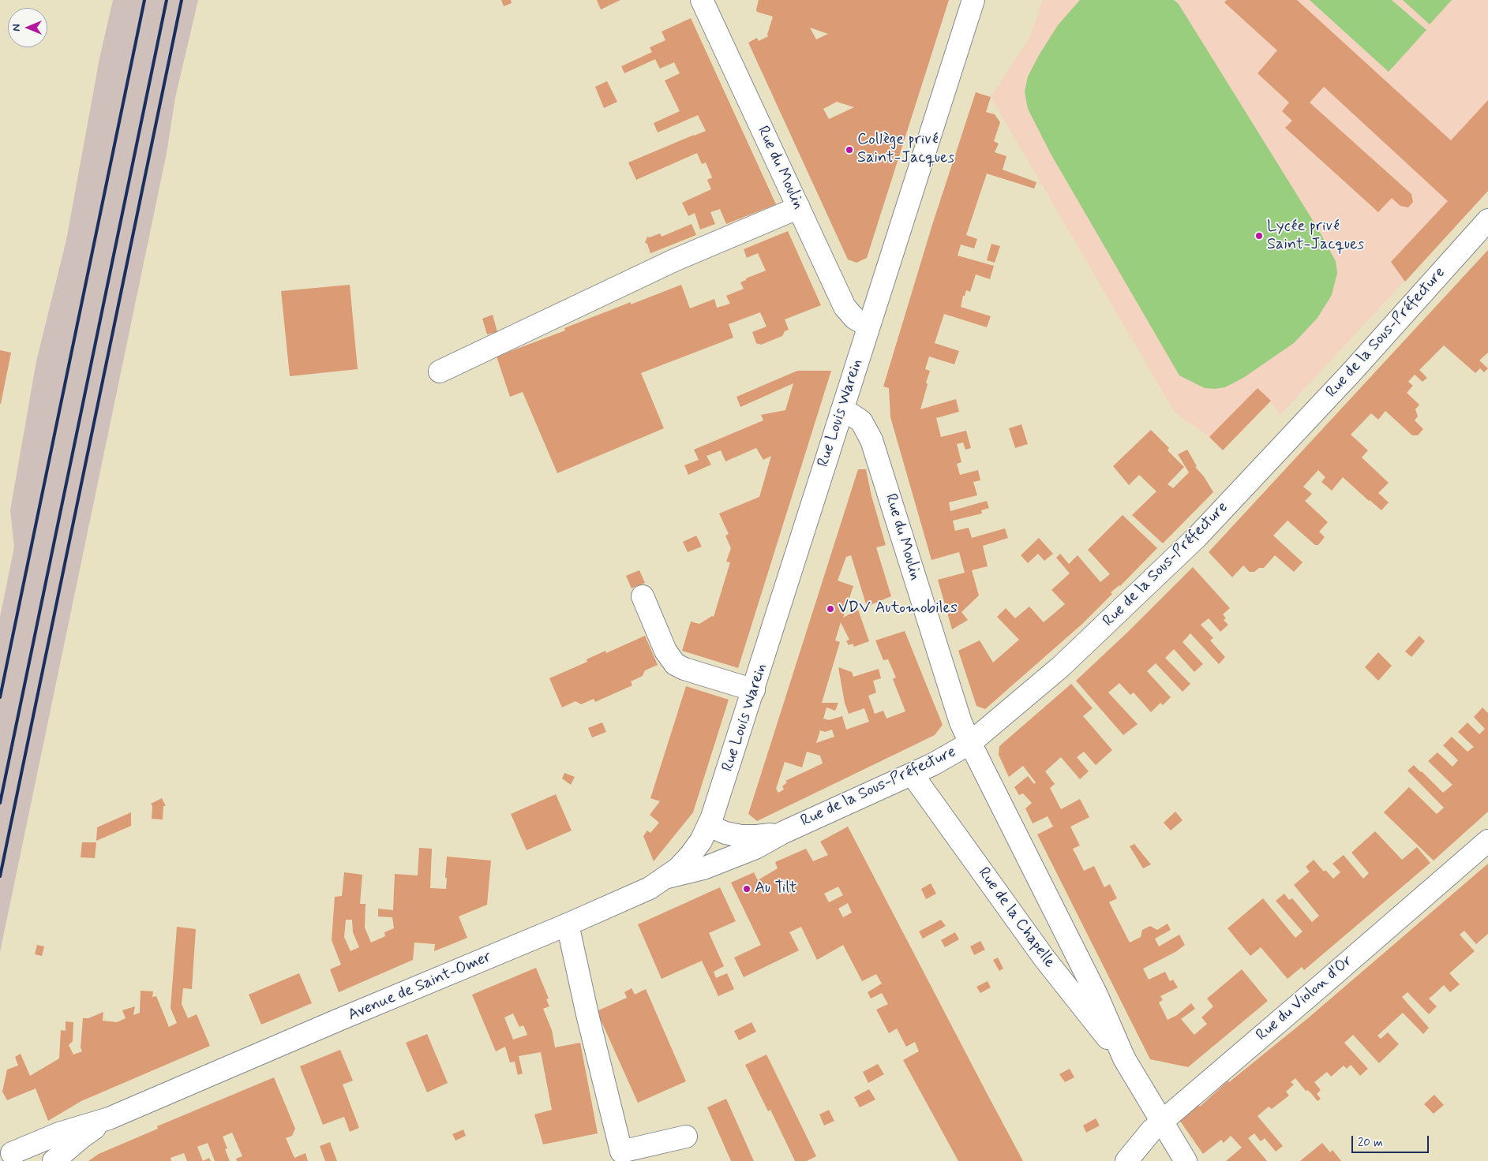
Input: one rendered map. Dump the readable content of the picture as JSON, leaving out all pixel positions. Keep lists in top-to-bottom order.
{
  "streets": {
    "street": [
      "Rue du Moulin",
      "Rue de la Sous-Préfecture",
      "Rue Louis Warein",
      "Rue de la Chapelle",
      "Avenue de Saint-Omer",
      "Rue du Violon d'Or"
    ]
  },
  "crossings": [
    ["Rue du Moulin", "Rue de la Sous-Préfecture"],
    ["Rue du Moulin", "Rue Louis Warein"],
    ["Rue du Moulin", "Rue de la Chapelle"],
    ["Rue de la Sous-Préfecture", "Rue Louis Warein"],
    ["Rue de la Sous-Préfecture", "Rue de la Chapelle"],
    ["Rue de la Sous-Préfecture", "Avenue de Saint-Omer"],
    ["Rue Louis Warein", "Avenue de Saint-Omer"],
    ["Rue de la Chapelle", "Rue du Violon d'Or"]
  ],
  "places": [
    "Collège privé Saint-Jacques",
    "Lycée privé Saint-Jacques",
    "VDV Automobiles",
    "Au Tilt"
  ],
  "scale_bar": "20 m",
  "north": "left"
}
